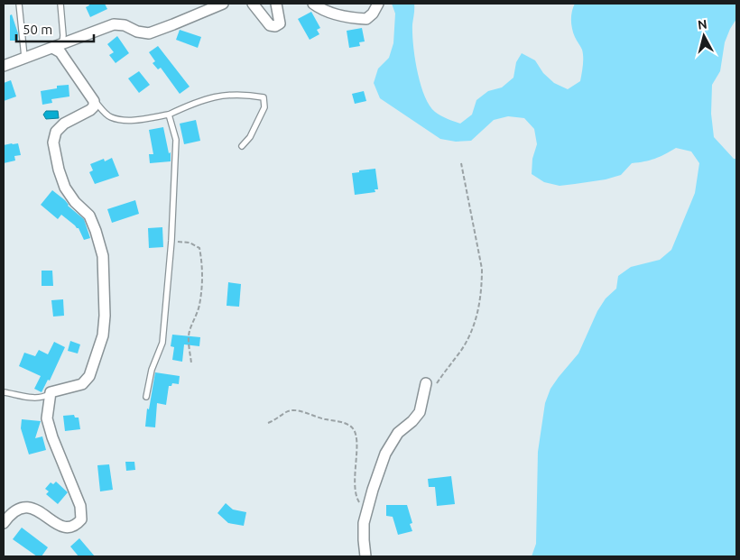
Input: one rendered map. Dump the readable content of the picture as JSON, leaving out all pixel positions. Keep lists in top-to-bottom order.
{
  "scale_bar": "50 m",
  "north": "top"
}
